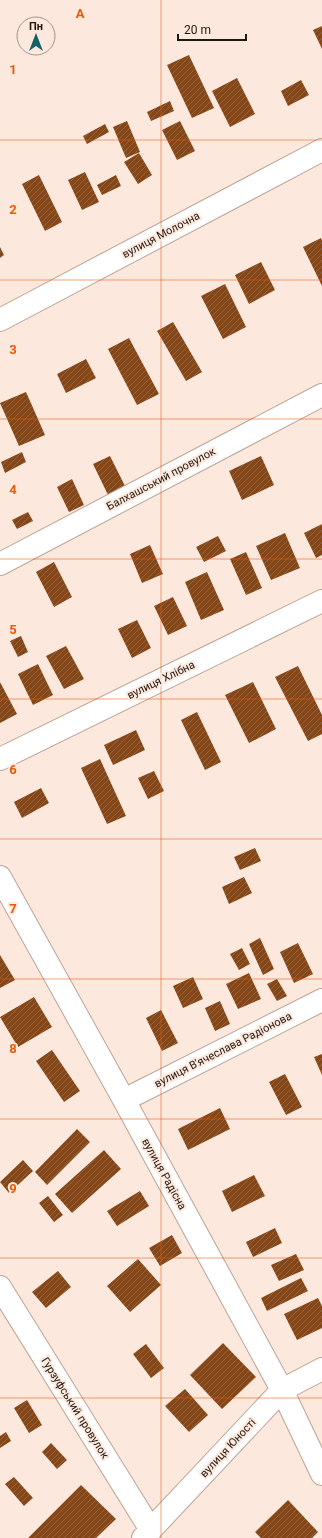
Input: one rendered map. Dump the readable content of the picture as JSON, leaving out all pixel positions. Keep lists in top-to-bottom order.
{
  "streets": {
    "street": [
      "вулиця Молочна",
      "Балхашський провулок",
      "вулиця Хлібна",
      "вулиця В'ячеслава Радіонова",
      "вулиця Радісна",
      "Гурзуфський провулок",
      "вулиця Юності"
    ]
  },
  "crossings": [
    ["вулиця В'ячеслава Радіонова", "вулиця Радісна"],
    ["вулиця Радісна", "вулиця Юності"],
    ["Гурзуфський провулок", "вулиця Юності"]
  ],
  "scale_bar": "20 m",
  "north": "top",
  "grid": {
    "columns": ["A"],
    "rows": [
      "1",
      "2",
      "3",
      "4",
      "5",
      "6",
      "7",
      "8",
      "9"
    ]
  }
}
